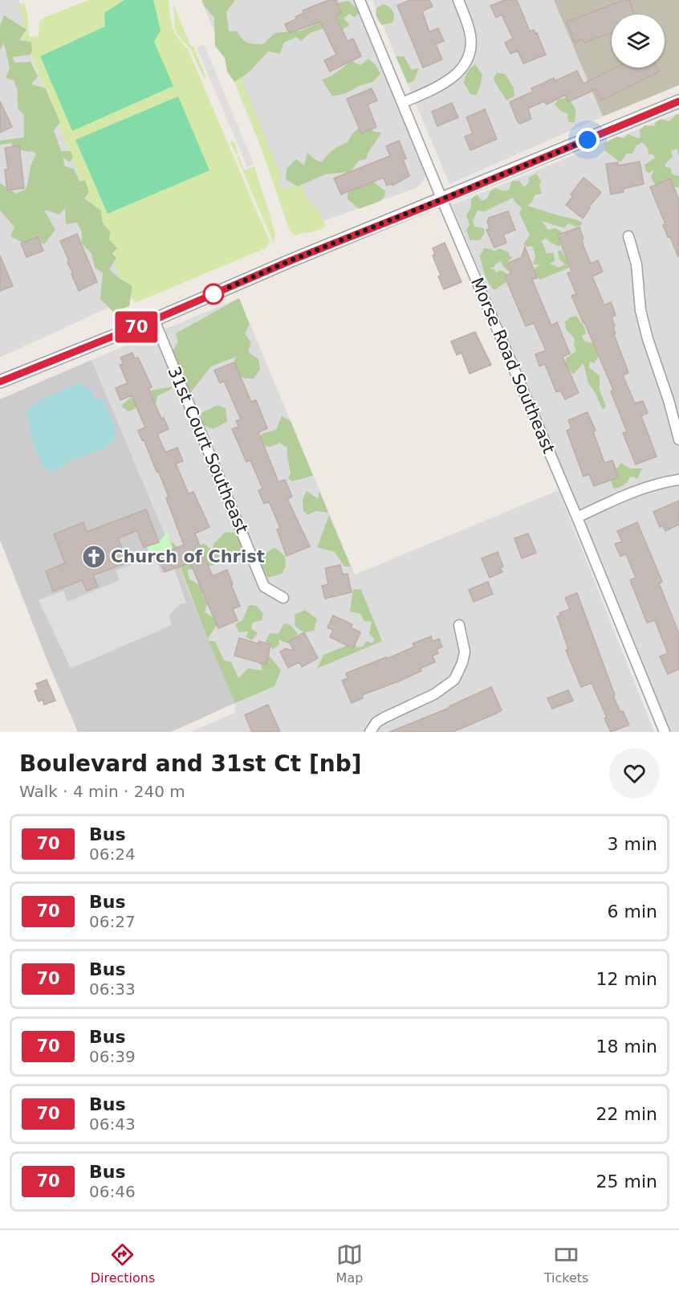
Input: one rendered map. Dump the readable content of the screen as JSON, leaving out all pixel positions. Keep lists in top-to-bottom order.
{
  "streets": {
    "street": ["Morse Road Southeast", "31st Court Southeast"]
  },
  "places": {
    "church": ["Church of Christ"]
  },
  "lines": ["bus line 70"],
  "page": {
    "on_map": "70",
    "heading": ["Boulevard and 31st Ct [nb]", "Walk · 4 min · 240 m"],
    "list": [
      {
        "mark": "70",
        "name": "Bus",
        "note": "06:24",
        "value": "3 min"
      },
      {
        "mark": "70",
        "name": "Bus",
        "note": "06:27",
        "value": "6 min"
      },
      {
        "mark": "70",
        "name": "Bus",
        "note": "06:33",
        "value": "12 min"
      },
      {
        "mark": "70",
        "name": "Bus",
        "note": "06:39",
        "value": "18 min"
      },
      {
        "mark": "70",
        "name": "Bus",
        "note": "06:43",
        "value": "22 min"
      },
      {
        "mark": "70",
        "name": "Bus",
        "note": "06:46",
        "value": "25 min"
      }
    ],
    "tabs": ["Directions", "Map", "Tickets"]
  }
}
